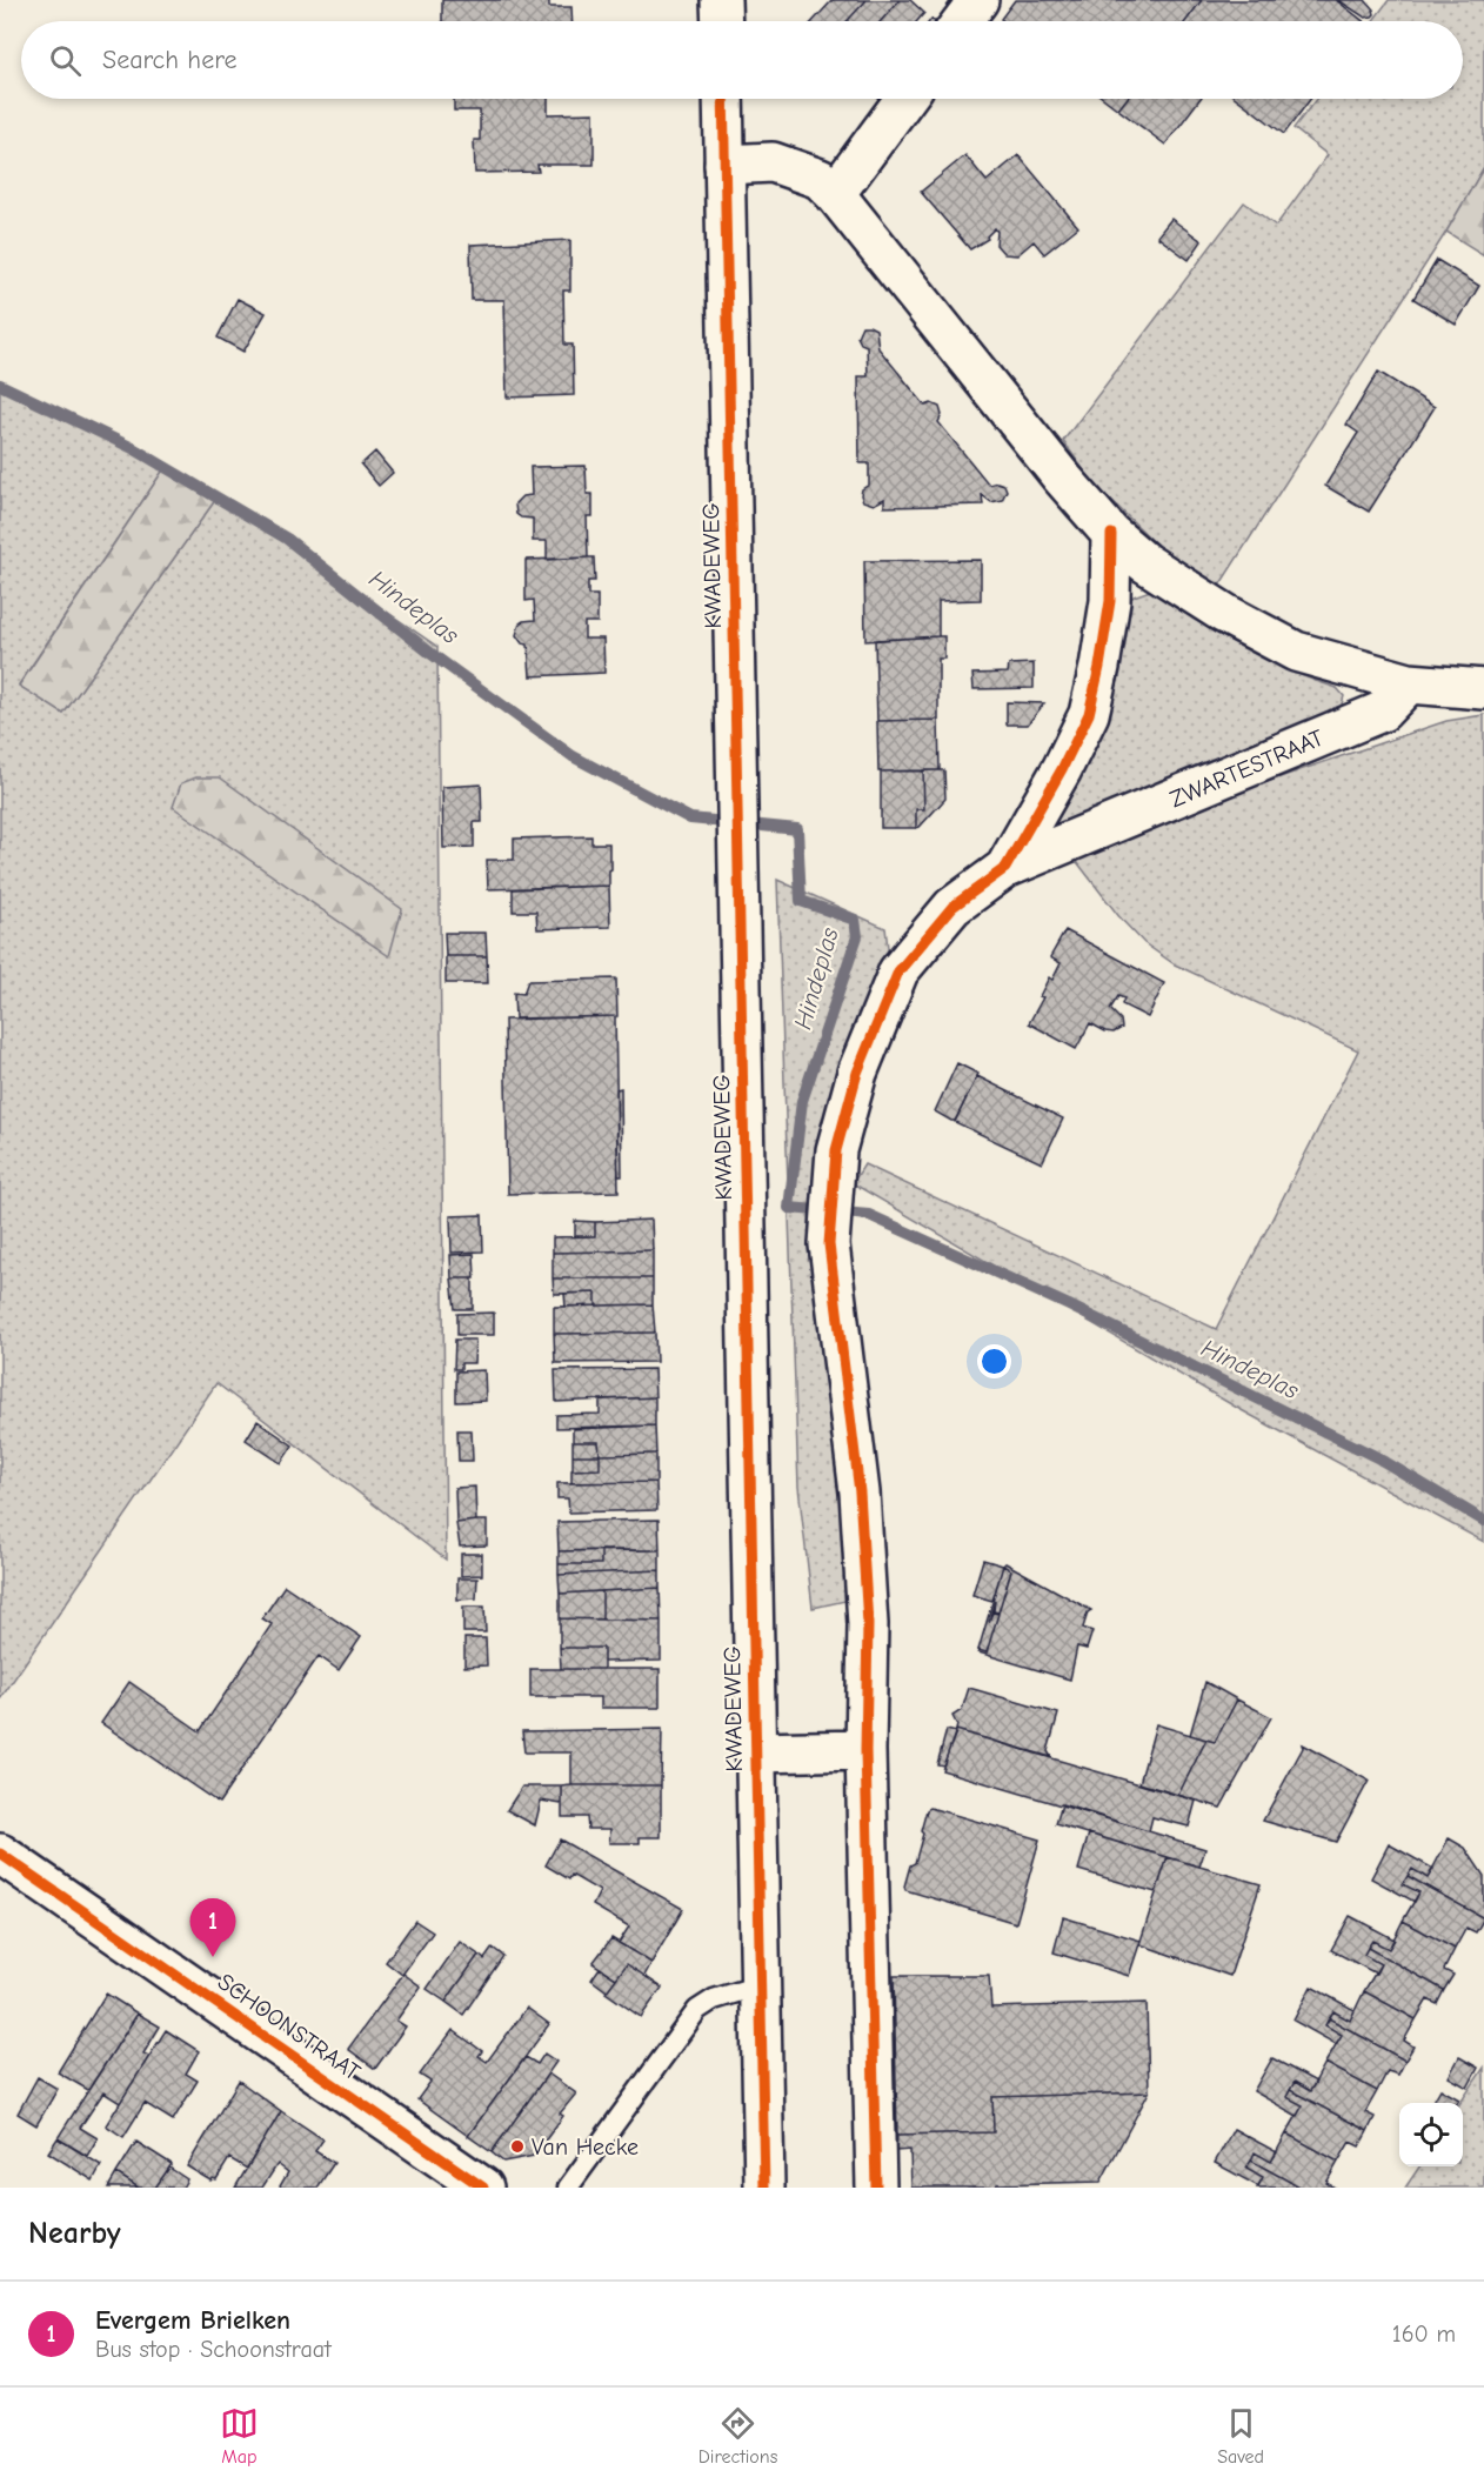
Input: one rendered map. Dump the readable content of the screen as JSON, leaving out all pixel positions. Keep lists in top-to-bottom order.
{
  "streets": {
    "street": ["KWADEWEG", "ZWARTESTRAAT", "SCHOONSTRAAT"]
  },
  "water": ["Hindeplas"],
  "places": ["Van Hecke"],
  "page": {
    "search": "Search here",
    "pins": "1",
    "heading": "Nearby",
    "list": [
      {
        "mark": "1",
        "name": "Evergem Brielken",
        "note": "Bus stop · Schoonstraat",
        "value": "160 m"
      }
    ],
    "nav": ["Map", "Directions", "Saved"]
  }
}
